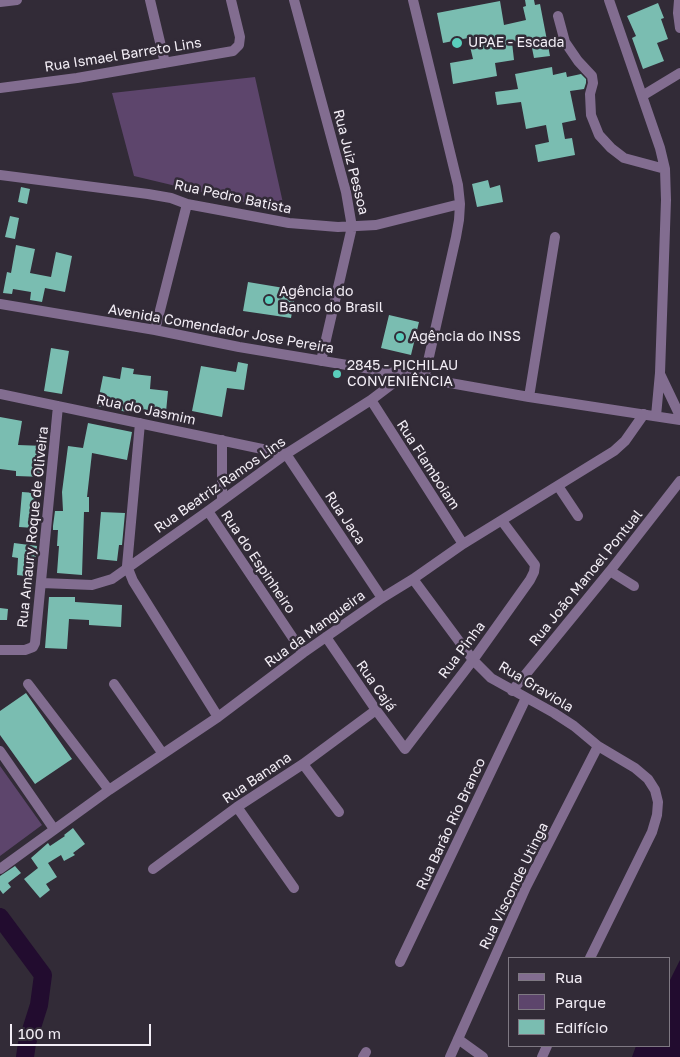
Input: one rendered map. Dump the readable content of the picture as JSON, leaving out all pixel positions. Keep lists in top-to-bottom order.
{
  "streets": {
    "street": [
      "Rua Ismael Barreto Lins",
      "Rua Juiz Pessoa",
      "Rua Pedro Batista",
      "Avenida Comendador Jose Pereira",
      "Rua do Jasmim",
      "Rua Flamboiam",
      "Rua Beatriz Ramos Lins",
      "Rua Jaca",
      "Rua Amaury Roque de Oliveira",
      "Rua do Espinheiro",
      "Rua João Manoel Pontual",
      "Rua da Mangueira",
      "Rua Pinha",
      "Rua Cajá",
      "Rua Graviola",
      "Rua Banana",
      "Rua Barão Rio Branco",
      "Rua Visconde Utinga"
    ]
  },
  "crossings": [
    ["Rua Juiz Pessoa", "Rua Pedro Batista"],
    ["Rua Juiz Pessoa", "Avenida Comendador Jose Pereira"],
    ["Avenida Comendador Jose Pereira", "Rua Beatriz Ramos Lins"],
    ["Avenida Comendador Jose Pereira", "Rua da Mangueira"],
    ["Rua do Jasmim", "Rua Beatriz Ramos Lins"],
    ["Rua do Jasmim", "Rua Jaca"],
    ["Rua do Jasmim", "Rua Amaury Roque de Oliveira"],
    ["Rua Flamboiam", "Rua Beatriz Ramos Lins"],
    ["Rua Flamboiam", "Rua da Mangueira"],
    ["Rua Beatriz Ramos Lins", "Rua Jaca"],
    ["Rua Beatriz Ramos Lins", "Rua Amaury Roque de Oliveira"],
    ["Rua Beatriz Ramos Lins", "Rua do Espinheiro"],
    ["Rua Jaca", "Rua da Mangueira"],
    ["Rua do Espinheiro", "Rua da Mangueira"],
    ["Rua João Manoel Pontual", "Rua Graviola"],
    ["Rua da Mangueira", "Rua Pinha"],
    ["Rua da Mangueira", "Rua Cajá"],
    ["Rua da Mangueira", "Rua Graviola"],
    ["Rua Pinha", "Rua Cajá"],
    ["Rua Pinha", "Rua Graviola"],
    ["Rua Cajá", "Rua Banana"],
    ["Rua Graviola", "Rua Barão Rio Branco"],
    ["Rua Graviola", "Rua Visconde Utinga"]
  ],
  "places": [
    "UPAE - Escada",
    "Agência do Banco do Brasil",
    "Agência do INSS",
    "2845 - PICHILAU CONVENIÊNCIA"
  ],
  "legend": ["Rua", "Parque", "Edifício"],
  "scale_bar": "100 m"
}
